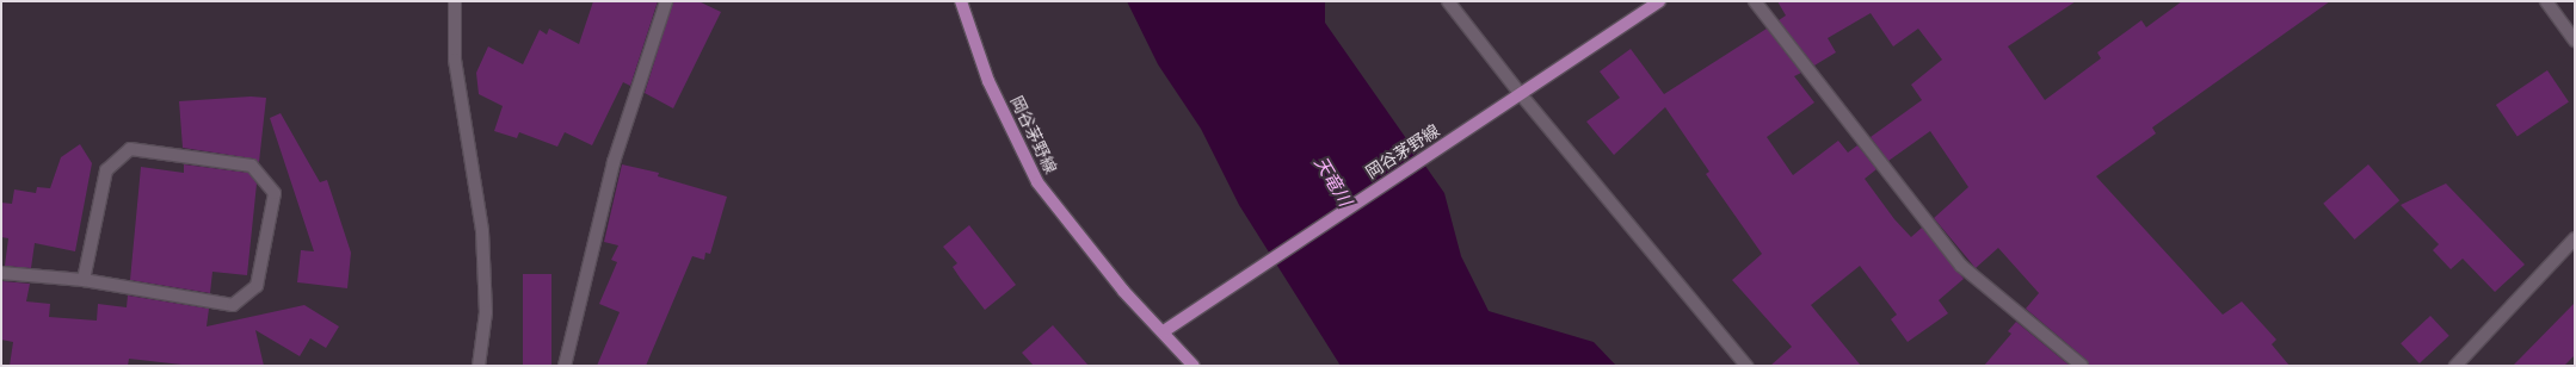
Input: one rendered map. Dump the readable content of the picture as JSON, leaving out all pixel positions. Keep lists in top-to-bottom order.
{
  "streets": {
    "main road": ["岡谷茅野線"]
  },
  "water": ["天竜川"]
}
